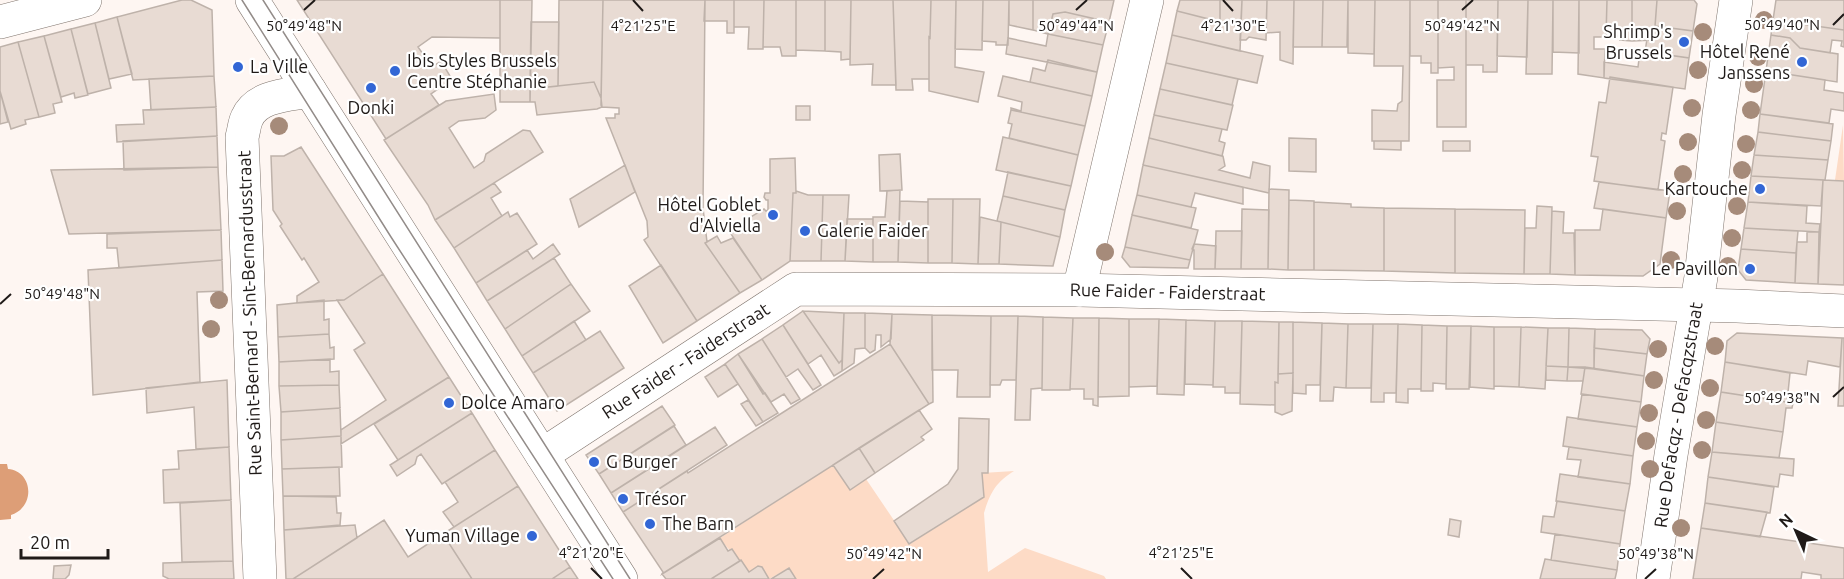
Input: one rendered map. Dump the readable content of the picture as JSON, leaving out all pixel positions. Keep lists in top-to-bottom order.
{
  "streets": {
    "street": ["Rue Faider - Faiderstraat", "Rue Saint-Bernard - Sint-Bernardusstraat", "Rue Defacqz - Defacqzstraat"]
  },
  "crossings": [
    ["Rue Faider - Faiderstraat", "Rue Defacqz - Defacqzstraat"]
  ],
  "places": [
    "Shrimp's Brussels",
    "Hôtel René Janssens",
    "La Ville",
    "Ibis Styles Brussels Centre Stéphanie",
    "Donki",
    "Kartouche",
    "Hôtel Goblet d'Alviella",
    "Galerie Faider",
    "Le Pavillon",
    "Dolce Amaro",
    "G Burger",
    "Trésor",
    "The Barn",
    "Yuman Village"
  ],
  "scale_bar": "20 m",
  "north": "top left",
  "coordinates": [
    "50°49'40\"N",
    "50°49'48\"N",
    "50°49'44\"N",
    "50°49'42\"N",
    "4°21'25\"E",
    "4°21'30\"E",
    "50°49'38\"N",
    "4°21'20\"E"
  ]
}
